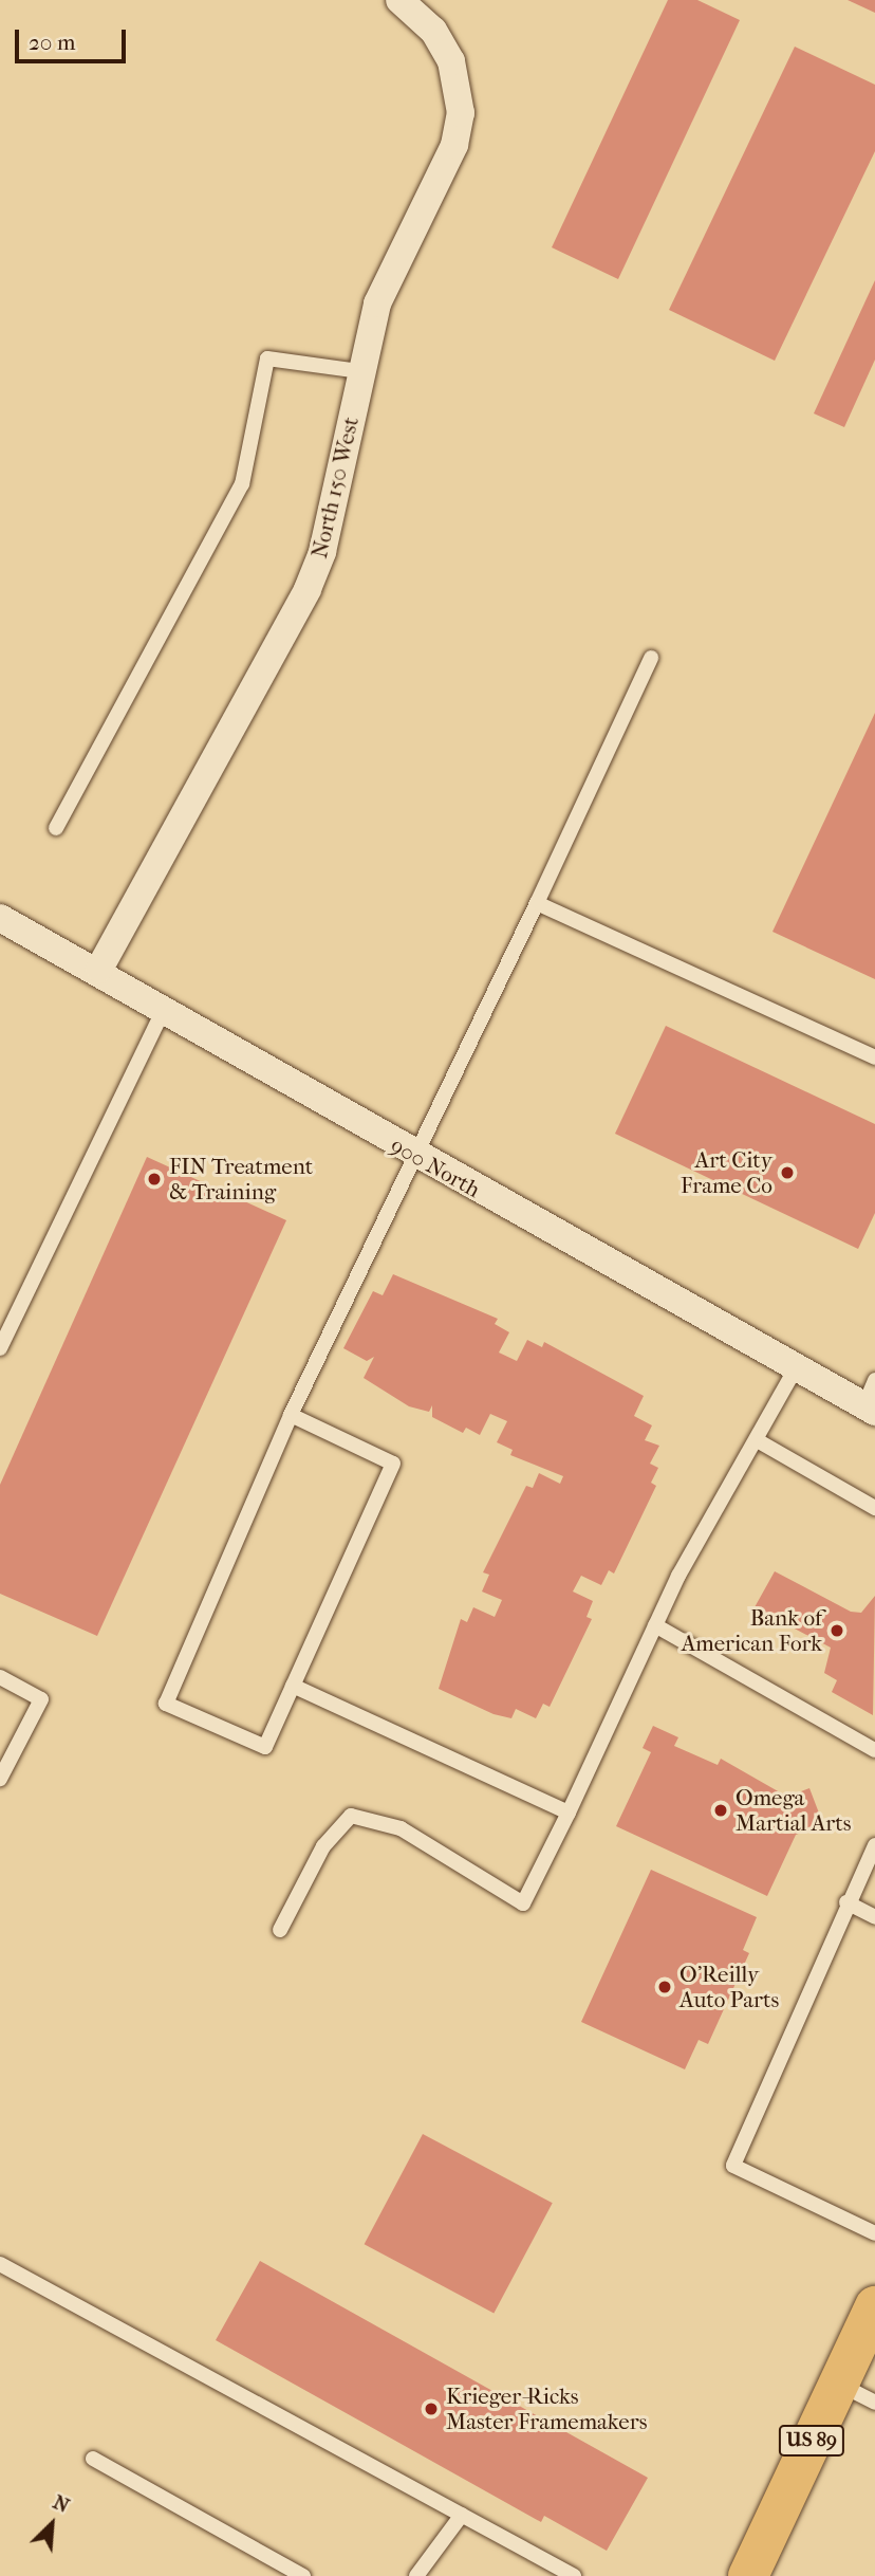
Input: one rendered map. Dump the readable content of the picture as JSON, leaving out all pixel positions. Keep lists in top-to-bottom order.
{
  "streets": {
    "main road": ["US 89"],
    "street": ["North 150 West", "900 North"]
  },
  "crossings": [
    ["North 150 West", "900 North"]
  ],
  "places": [
    "Art City Frame Co",
    "FIN Treatment & Training",
    "Bank of American Fork",
    "Omega Martial Arts",
    "O'Reilly Auto Parts",
    "Krieger-Ricks Master Framemakers"
  ],
  "scale_bar": "20 m",
  "north": "top right"
}
